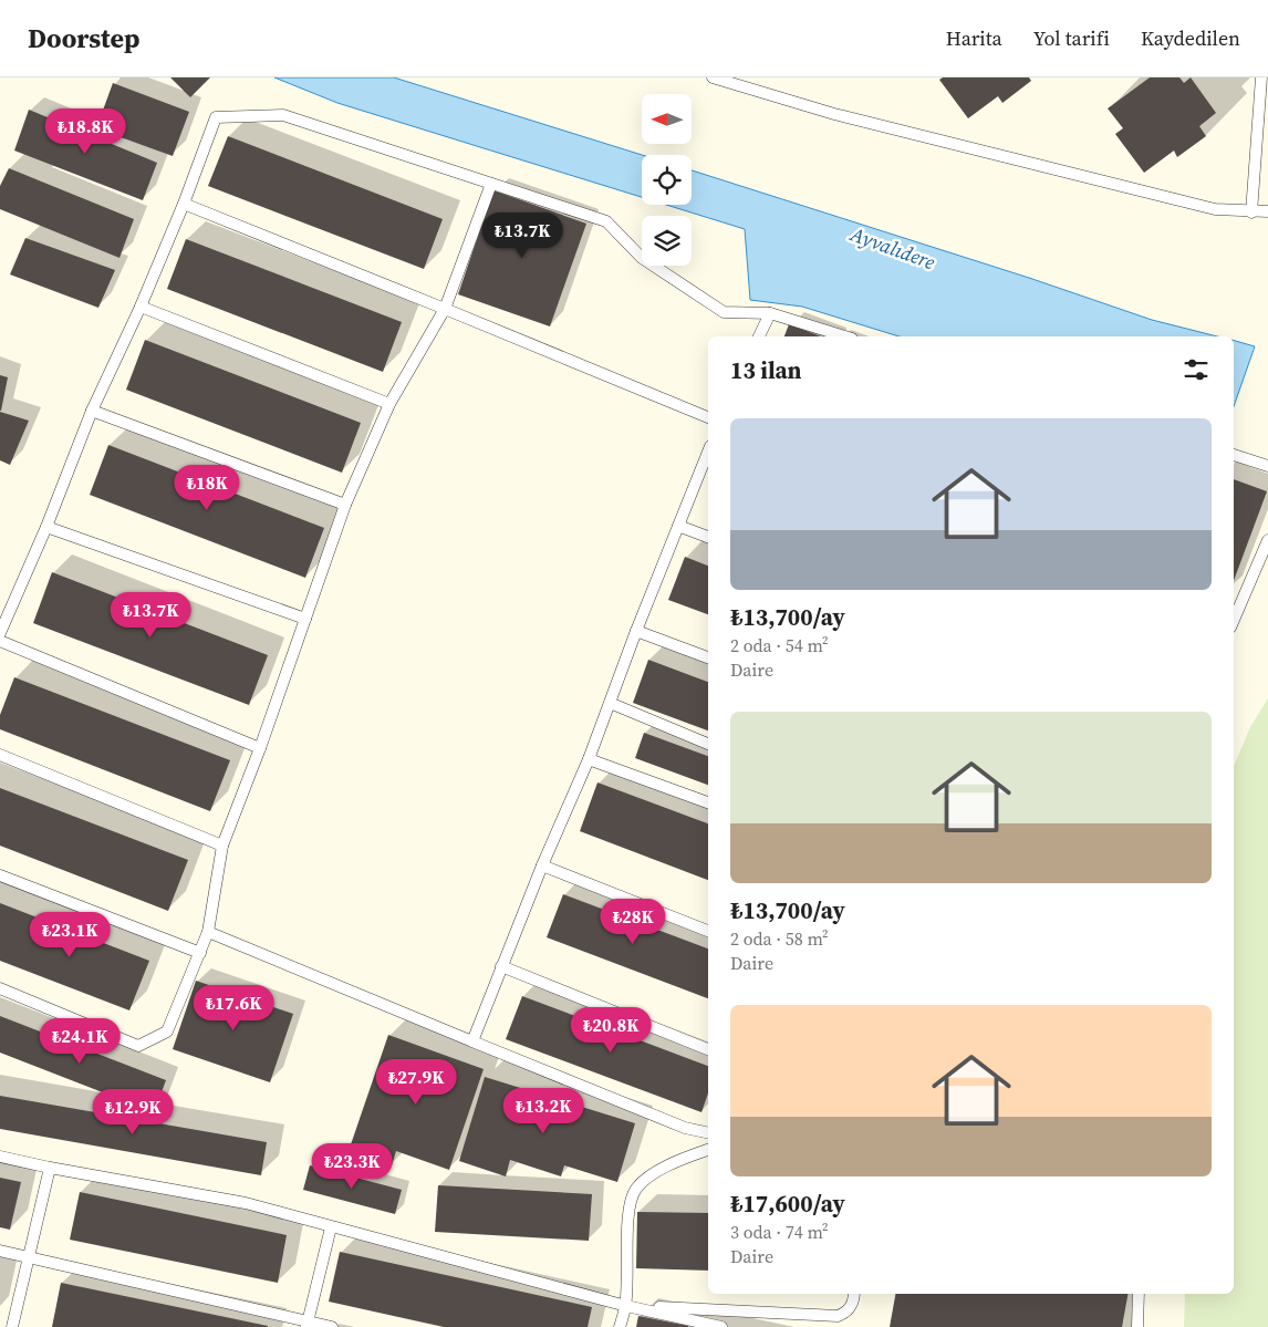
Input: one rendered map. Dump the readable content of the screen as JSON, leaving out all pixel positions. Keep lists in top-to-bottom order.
{
  "water": ["Ayvalıdere"],
  "north": "left",
  "page": {
    "header": "Doorstep",
    "nav": ["Harita", "Yol tarifi", "Kaydedilen"],
    "price": [
      "₺18.8K",
      "₺13.7K",
      "₺18K",
      "₺13.7K",
      "₺28K",
      "₺23.1K",
      "₺17.6K",
      "₺20.8K",
      "₺24.1K",
      "₺27.9K",
      "₺13.2K",
      "₺12.9K",
      "₺23.3K"
    ],
    "heading": "13 ilan",
    "list": [
      {
        "name": "₺13,700/ay",
        "note": "2 oda · 54 m² · Daire"
      },
      {
        "name": "₺13,700/ay",
        "note": "2 oda · 58 m² · Daire"
      },
      {
        "name": "₺17,600/ay",
        "note": "3 oda · 74 m² · Daire"
      }
    ]
  }
}
